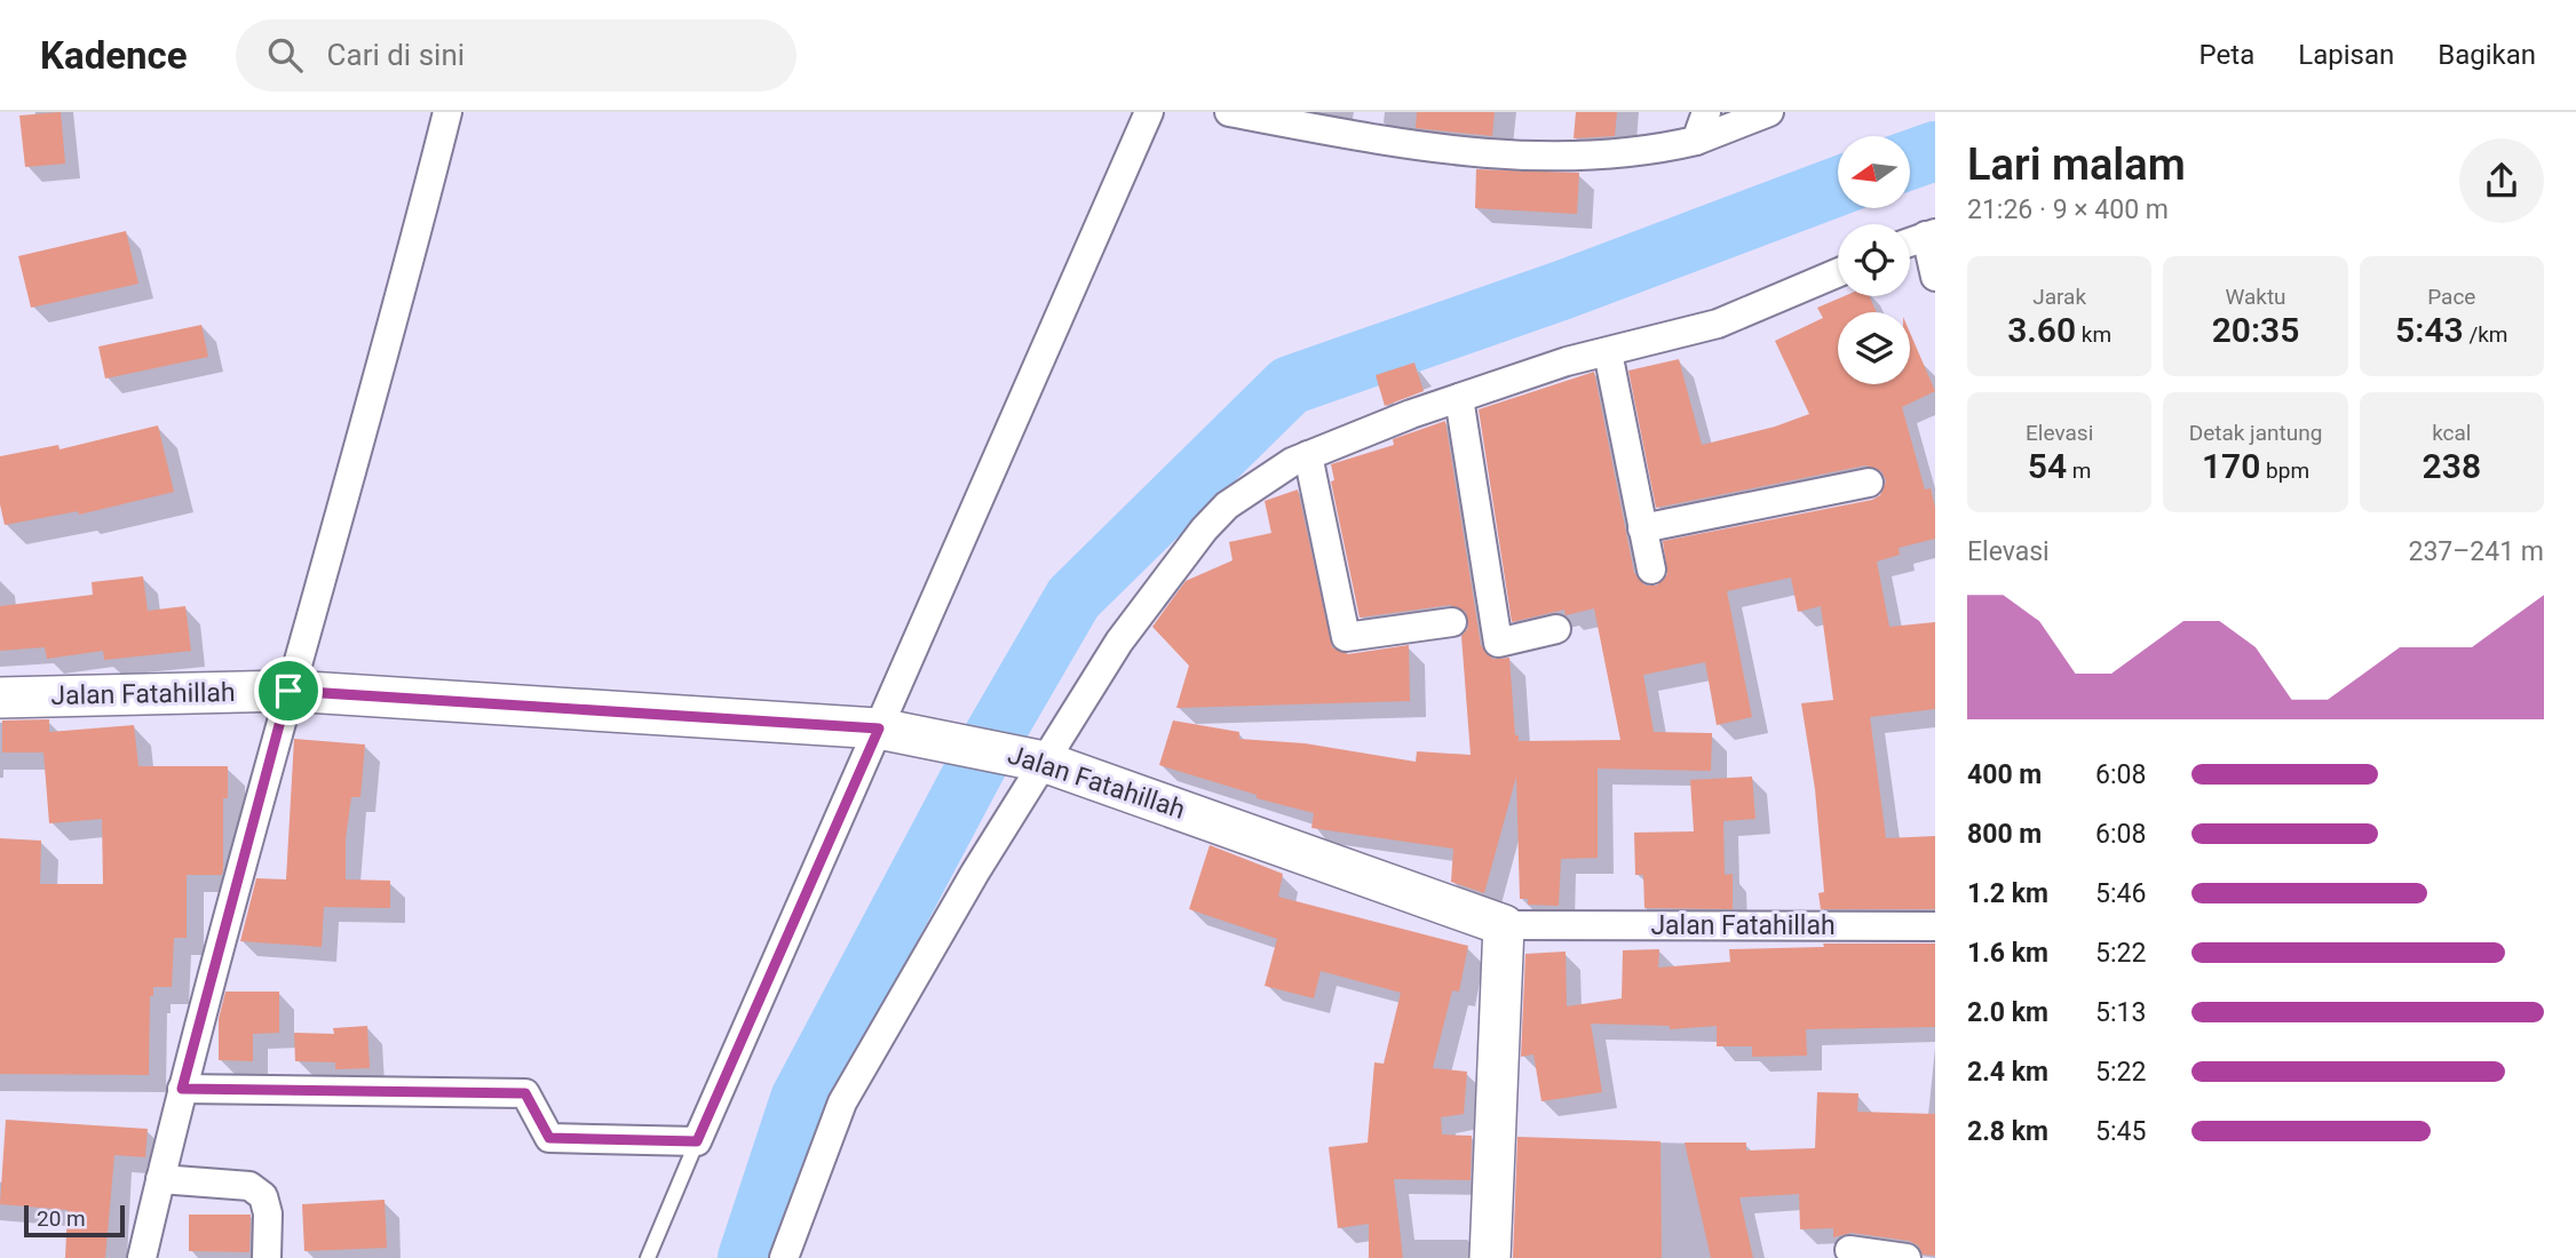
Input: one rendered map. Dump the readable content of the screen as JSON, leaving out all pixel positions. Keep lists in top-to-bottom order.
{
  "streets": {
    "street": ["Jalan Fatahillah"]
  },
  "scale_bar": "20 m",
  "north": "left",
  "page": {
    "header": "Kadence",
    "search": "Cari di sini",
    "nav": ["Peta", "Lapisan", "Bagikan"],
    "heading": ["Lari malam", "21:26 · 9 × 400 m"],
    "stats": [
      ["Jarak", "3.60 km"],
      ["Waktu", "20:35"],
      ["Pace", "5:43 /km"],
      ["Elevasi", "54 m"],
      ["Detak jantung", "170 bpm"],
      ["kcal", "238"]
    ],
    "chart": ["Elevasi", "237–241 m"],
    "list": [
      {
        "name": "400 m",
        "note": "6:08"
      },
      {
        "name": "800 m",
        "note": "6:08"
      },
      {
        "name": "1.2 km",
        "note": "5:46"
      },
      {
        "name": "1.6 km",
        "note": "5:22"
      },
      {
        "name": "2.0 km",
        "note": "5:13"
      },
      {
        "name": "2.4 km",
        "note": "5:22"
      },
      {
        "name": "2.8 km",
        "note": "5:45"
      }
    ],
    "scale": "20 m"
  }
}
